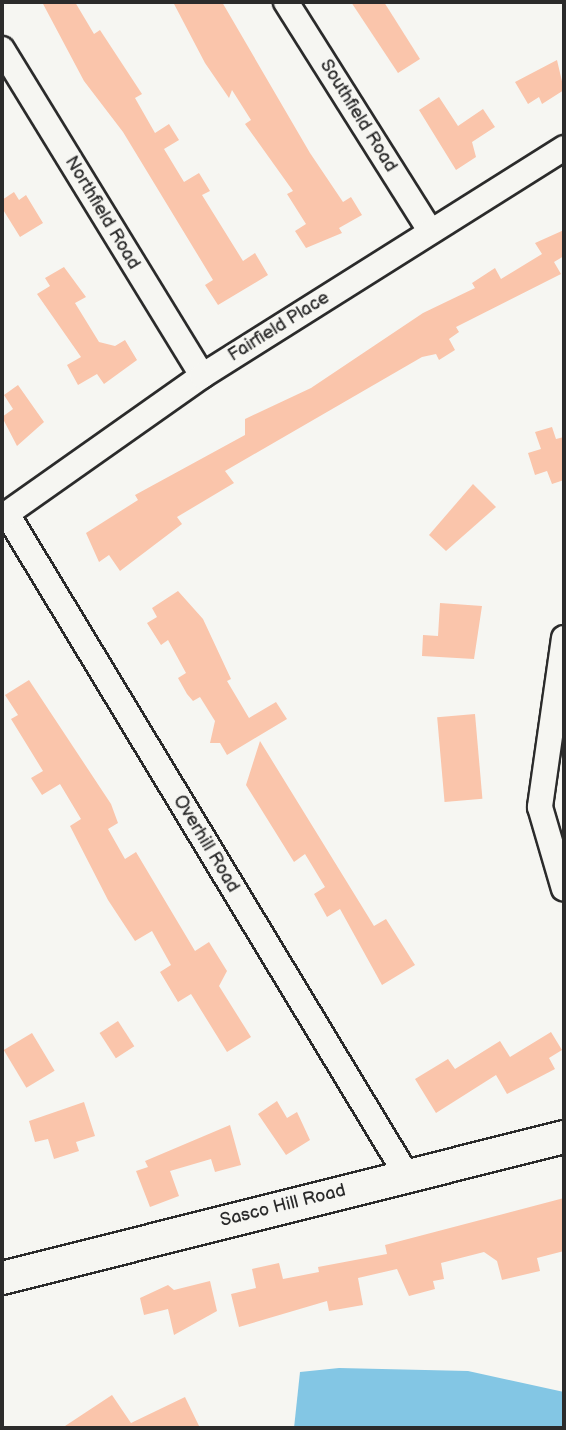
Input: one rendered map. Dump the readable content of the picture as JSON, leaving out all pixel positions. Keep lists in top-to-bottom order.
{
  "streets": {
    "street": [
      "Southfield Road",
      "Northfield Road",
      "Fairfield Place",
      "Overhill Road",
      "Sasco Hill Road"
    ]
  },
  "crossings": [
    ["Southfield Road", "Fairfield Place"],
    ["Northfield Road", "Fairfield Place"],
    ["Fairfield Place", "Overhill Road"],
    ["Overhill Road", "Sasco Hill Road"]
  ]
}
